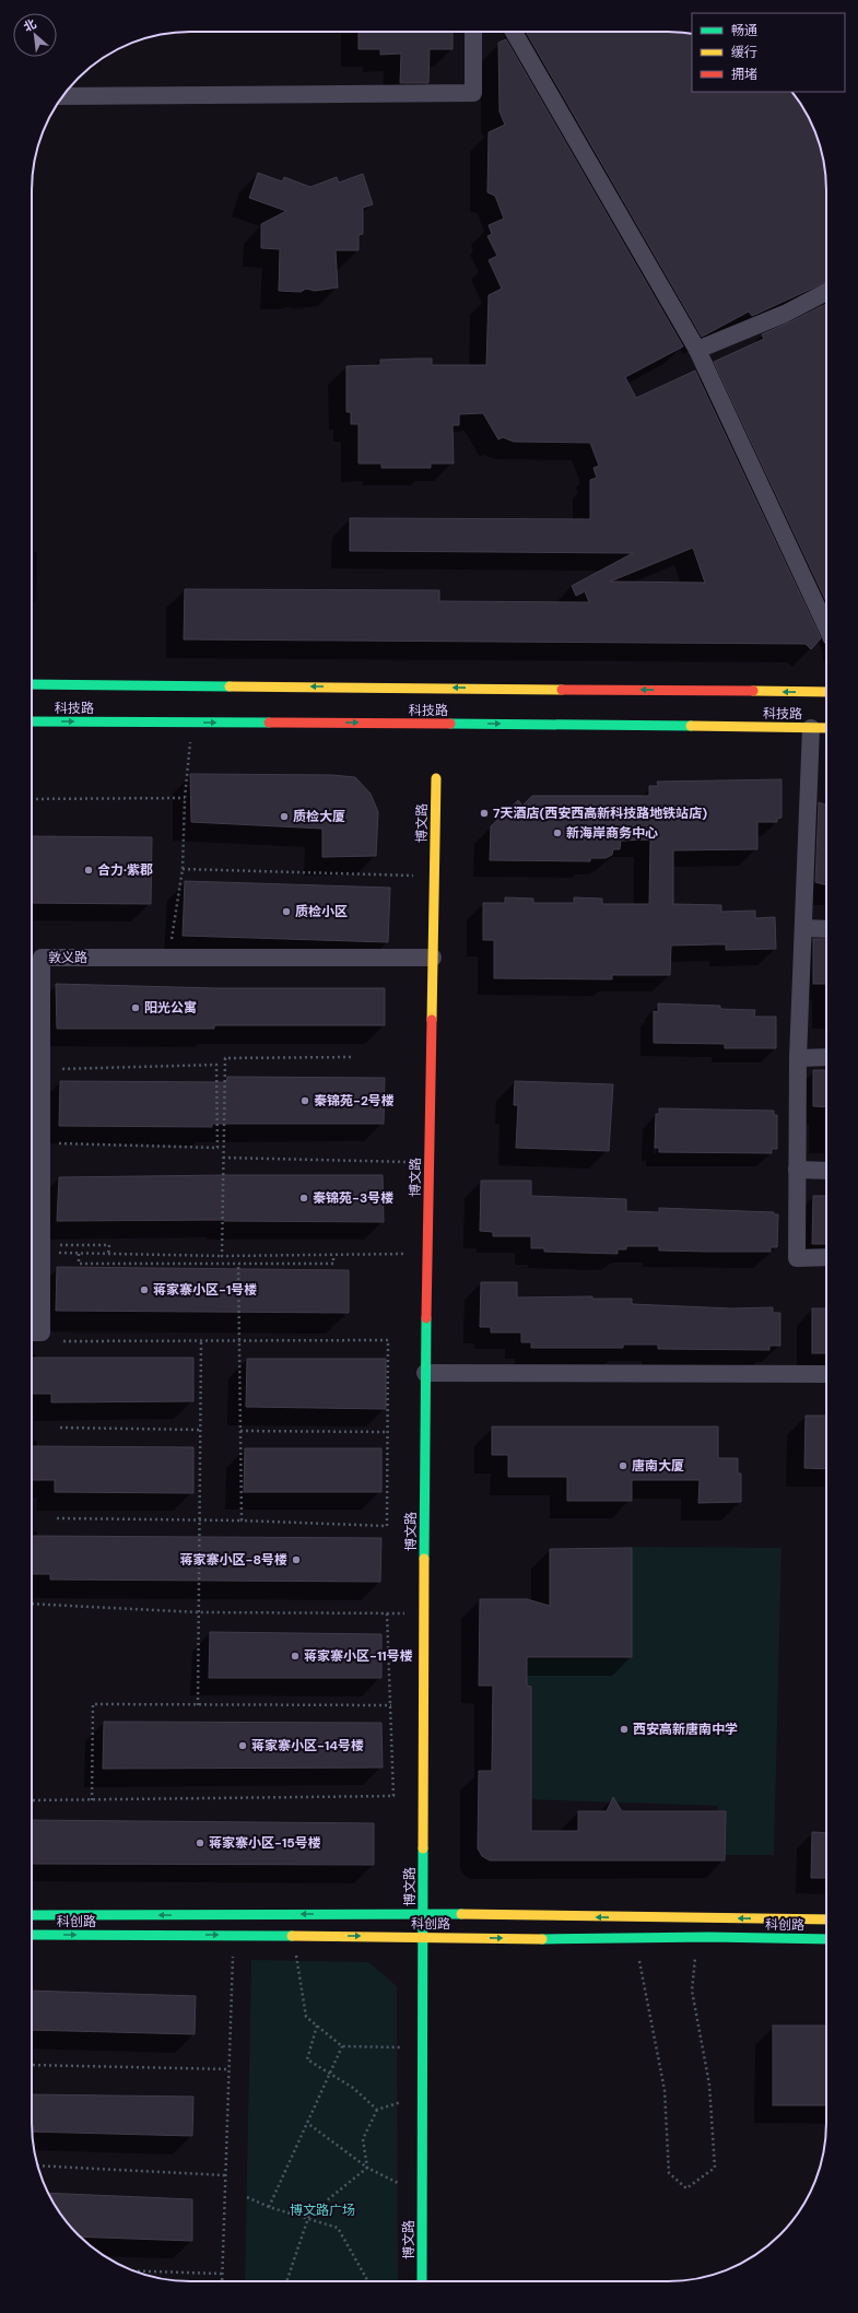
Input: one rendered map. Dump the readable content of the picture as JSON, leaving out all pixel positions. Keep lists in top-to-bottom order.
{
  "streets": {
    "street": [
      "科技路",
      "博文路",
      "敦义路",
      "科创路"
    ]
  },
  "crossings": [
    ["博文路", "敦义路"],
    ["博文路", "科创路"]
  ],
  "parks": ["博文路广场"],
  "places": [
    "7天酒店(西安西高新科技路地铁站店)",
    "质检大厦",
    "新海岸商务中心",
    "合力·紫郡",
    "质检小区",
    "阳光公寓",
    "秦锦苑-2号楼",
    "秦锦苑-3号楼",
    "蒋家寨小区-1号楼",
    "唐南大厦",
    "蒋家寨小区-8号楼",
    "蒋家寨小区-11号楼",
    "西安高新唐南中学",
    "蒋家寨小区-14号楼",
    "蒋家寨小区-15号楼"
  ],
  "legend": ["畅通", "缓行", "拥堵"],
  "north": "top left"
}
